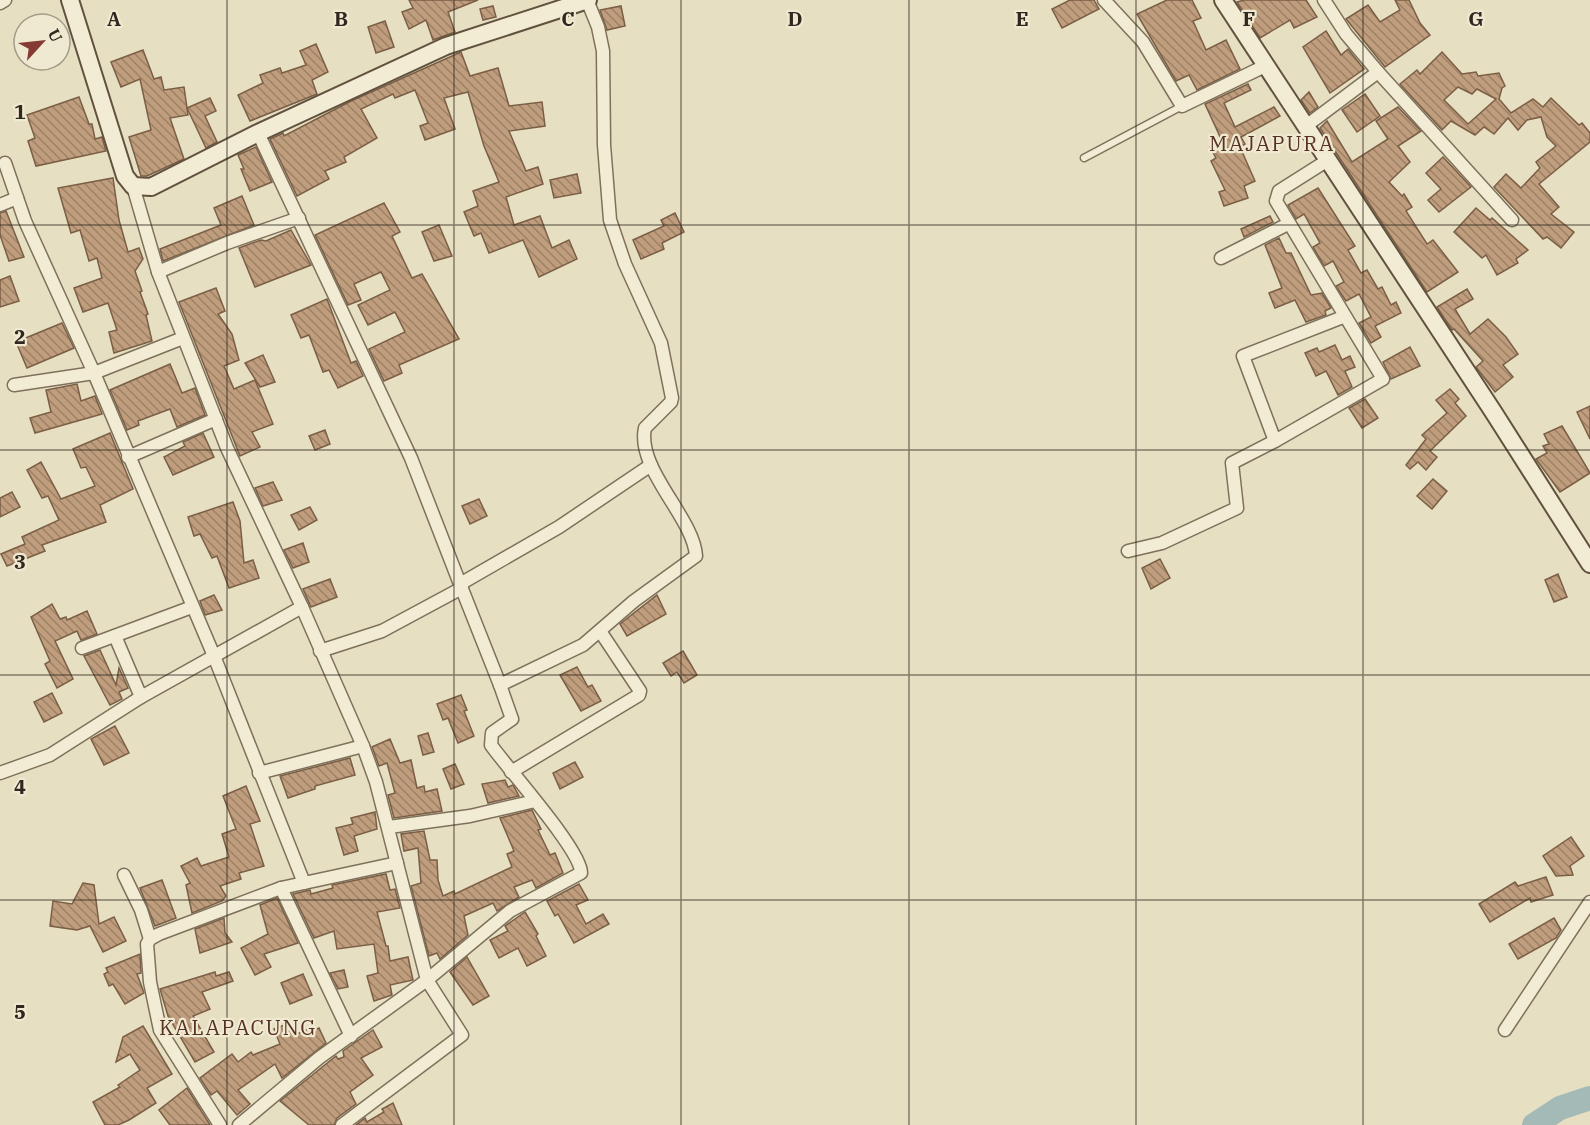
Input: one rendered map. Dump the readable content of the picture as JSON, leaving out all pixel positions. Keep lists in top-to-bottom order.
{
  "districts": ["MAJAPURA", "KALAPACUNG"],
  "north": "top right",
  "grid": {
    "columns": [
      "A",
      "B",
      "C",
      "D",
      "E",
      "F",
      "G"
    ],
    "rows": [
      "1",
      "2",
      "3",
      "4",
      "5"
    ]
  }
}
